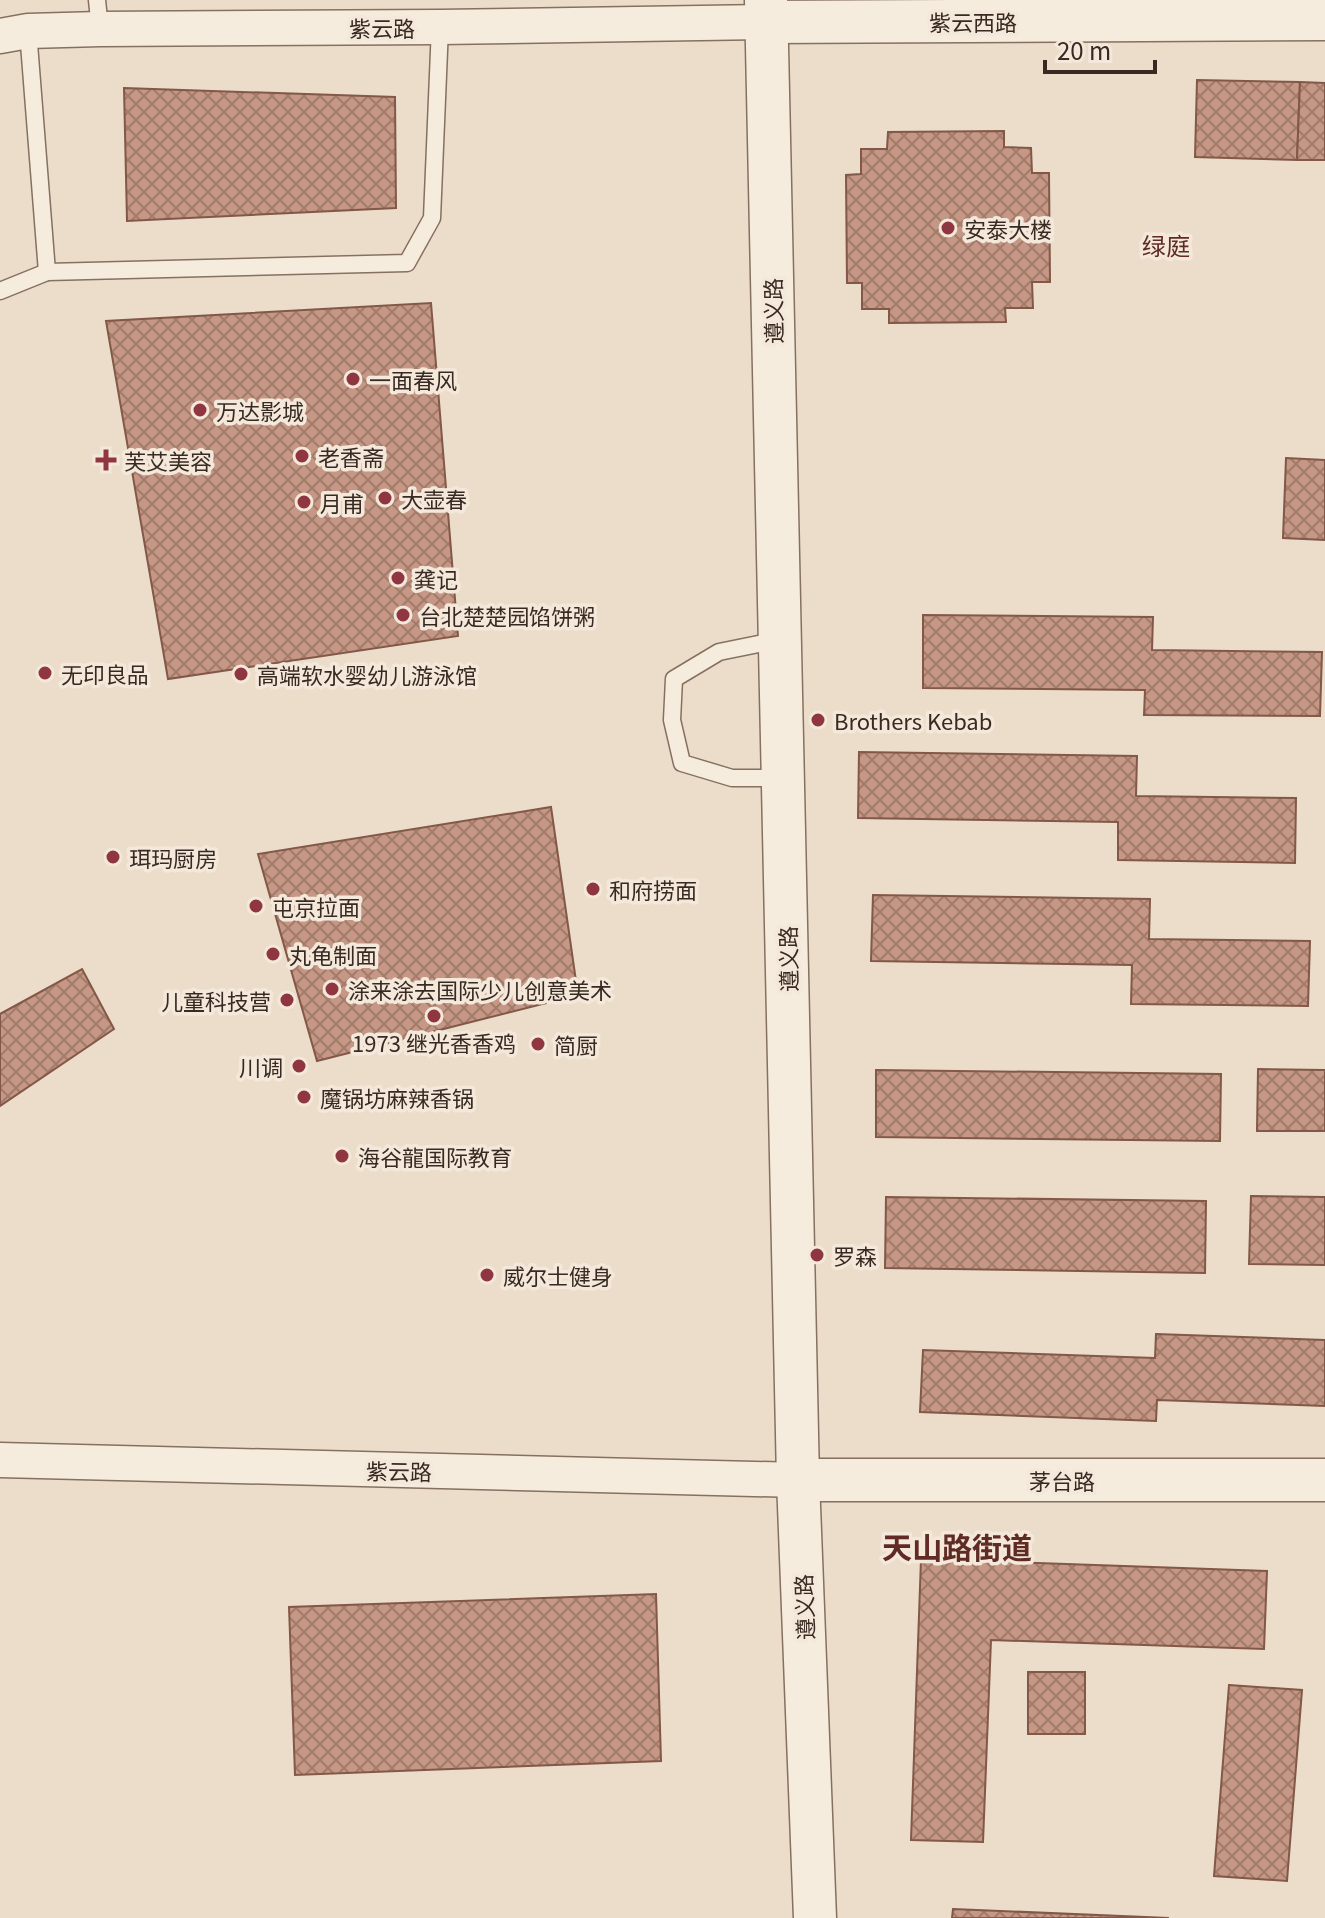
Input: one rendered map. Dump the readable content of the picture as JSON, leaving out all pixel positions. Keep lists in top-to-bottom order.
{
  "streets": {
    "street": [
      "紫云西路",
      "紫云路",
      "遵义路",
      "茅台路"
    ]
  },
  "crossings": [
    ["紫云西路", "紫云路"],
    ["紫云西路", "遵义路"],
    ["紫云路", "遵义路"],
    ["紫云路", "茅台路"],
    ["遵义路", "茅台路"]
  ],
  "districts": ["绿庭", "天山路街道"],
  "places": {
    "other": [
      "安泰大楼",
      "一面春风",
      "万达影城",
      "老香斋",
      "大壶春",
      "月甫",
      "龚记",
      "台北楚楚园馅饼粥",
      "无印良品",
      "高端软水婴幼儿游泳馆",
      "Brothers Kebab",
      "珥玛厨房",
      "和府捞面",
      "屯京拉面",
      "丸龟制面",
      "涂来涂去国际少儿创意美术",
      "儿童科技营",
      "1973 继光香香鸡",
      "简厨",
      "川调",
      "魔锅坊麻辣香锅",
      "海谷龍国际教育",
      "罗森",
      "威尔士健身"
    ],
    "health": ["芙艾美容"]
  },
  "scale_bar": "20 m"
}
